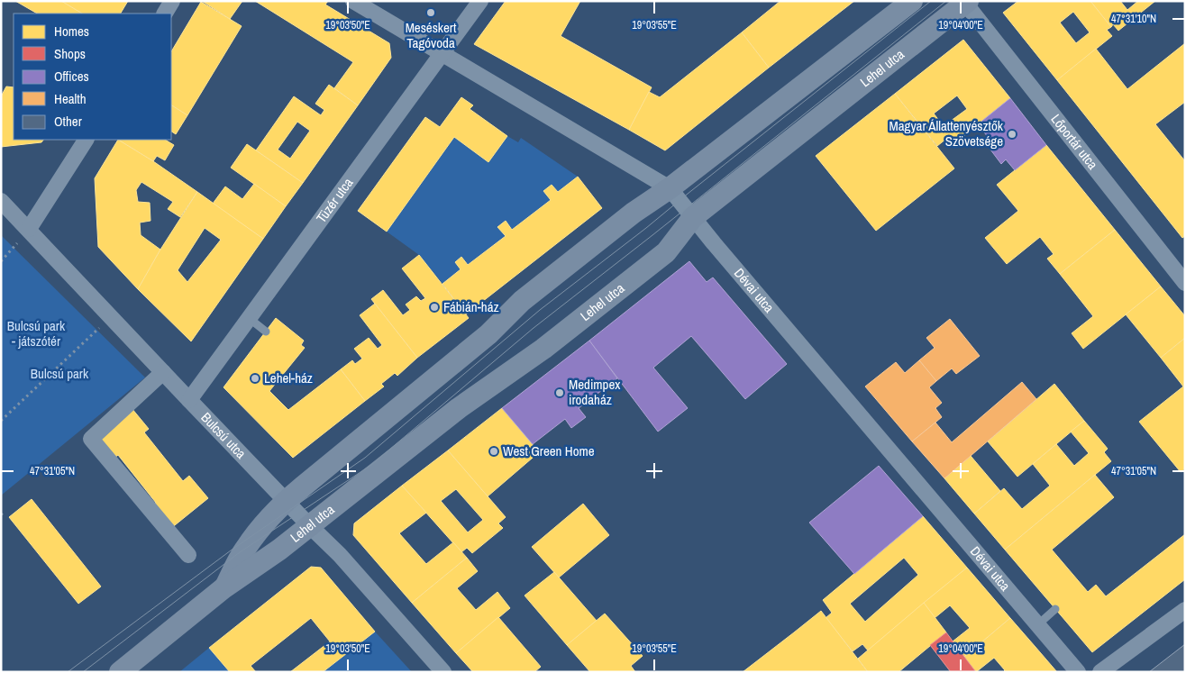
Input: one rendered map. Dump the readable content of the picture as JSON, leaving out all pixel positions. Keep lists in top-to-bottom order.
{
  "streets": {
    "main road": ["Lehel utca"],
    "street": [
      "Lőportár utca",
      "Tüzér utca",
      "Dévai utca",
      "Bulcsú utca"
    ]
  },
  "crossings": [
    ["Lehel utca", "Lőportár utca"],
    ["Lehel utca", "Dévai utca"],
    ["Lehel utca", "Bulcsú utca"],
    ["Tüzér utca", "Dévai utca"],
    ["Tüzér utca", "Bulcsú utca"]
  ],
  "parks": ["Bulcsú park - játszótér", "Bulcsú park"],
  "places": [
    "Meséskert Tagóvoda",
    "Magyar Állattenyésztők Szövetsége",
    "Fábián-ház",
    "Lehel-ház",
    "Medimpex irodaház",
    "West Green Home"
  ],
  "legend": [
    "Homes",
    "Shops",
    "Offices",
    "Health",
    "Other"
  ],
  "coordinates": [
    "47°31'10\"N",
    "19°03'50\"E",
    "19°03'55\"E",
    "19°04'00\"E",
    "47°31'05\"N"
  ]
}
